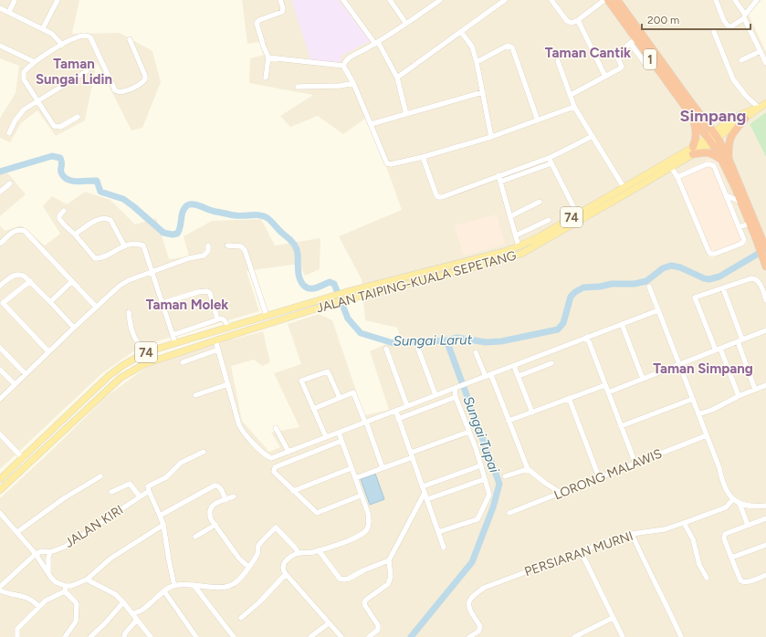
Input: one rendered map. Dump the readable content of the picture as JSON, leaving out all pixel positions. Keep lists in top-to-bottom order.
{
  "streets": {
    "highway": ["1"],
    "main road": ["74", "JALAN TAIPING-KUALA SEPETANG"],
    "street": ["LORONG MALAWIS", "JALAN KIRI", "PERSIARAN MURNI"]
  },
  "crossings": [
    ["1", "JALAN TAIPING-KUALA SEPETANG"],
    ["74", "JALAN TAIPING-KUALA SEPETANG"]
  ],
  "districts": [
    "Taman Cantik",
    "Taman Sungai Lidin",
    "Simpang",
    "Taman Molek",
    "Taman Simpang"
  ],
  "water": ["Sungai Larut", "Sungai Tupai"],
  "scale_bar": "200 m"
}
